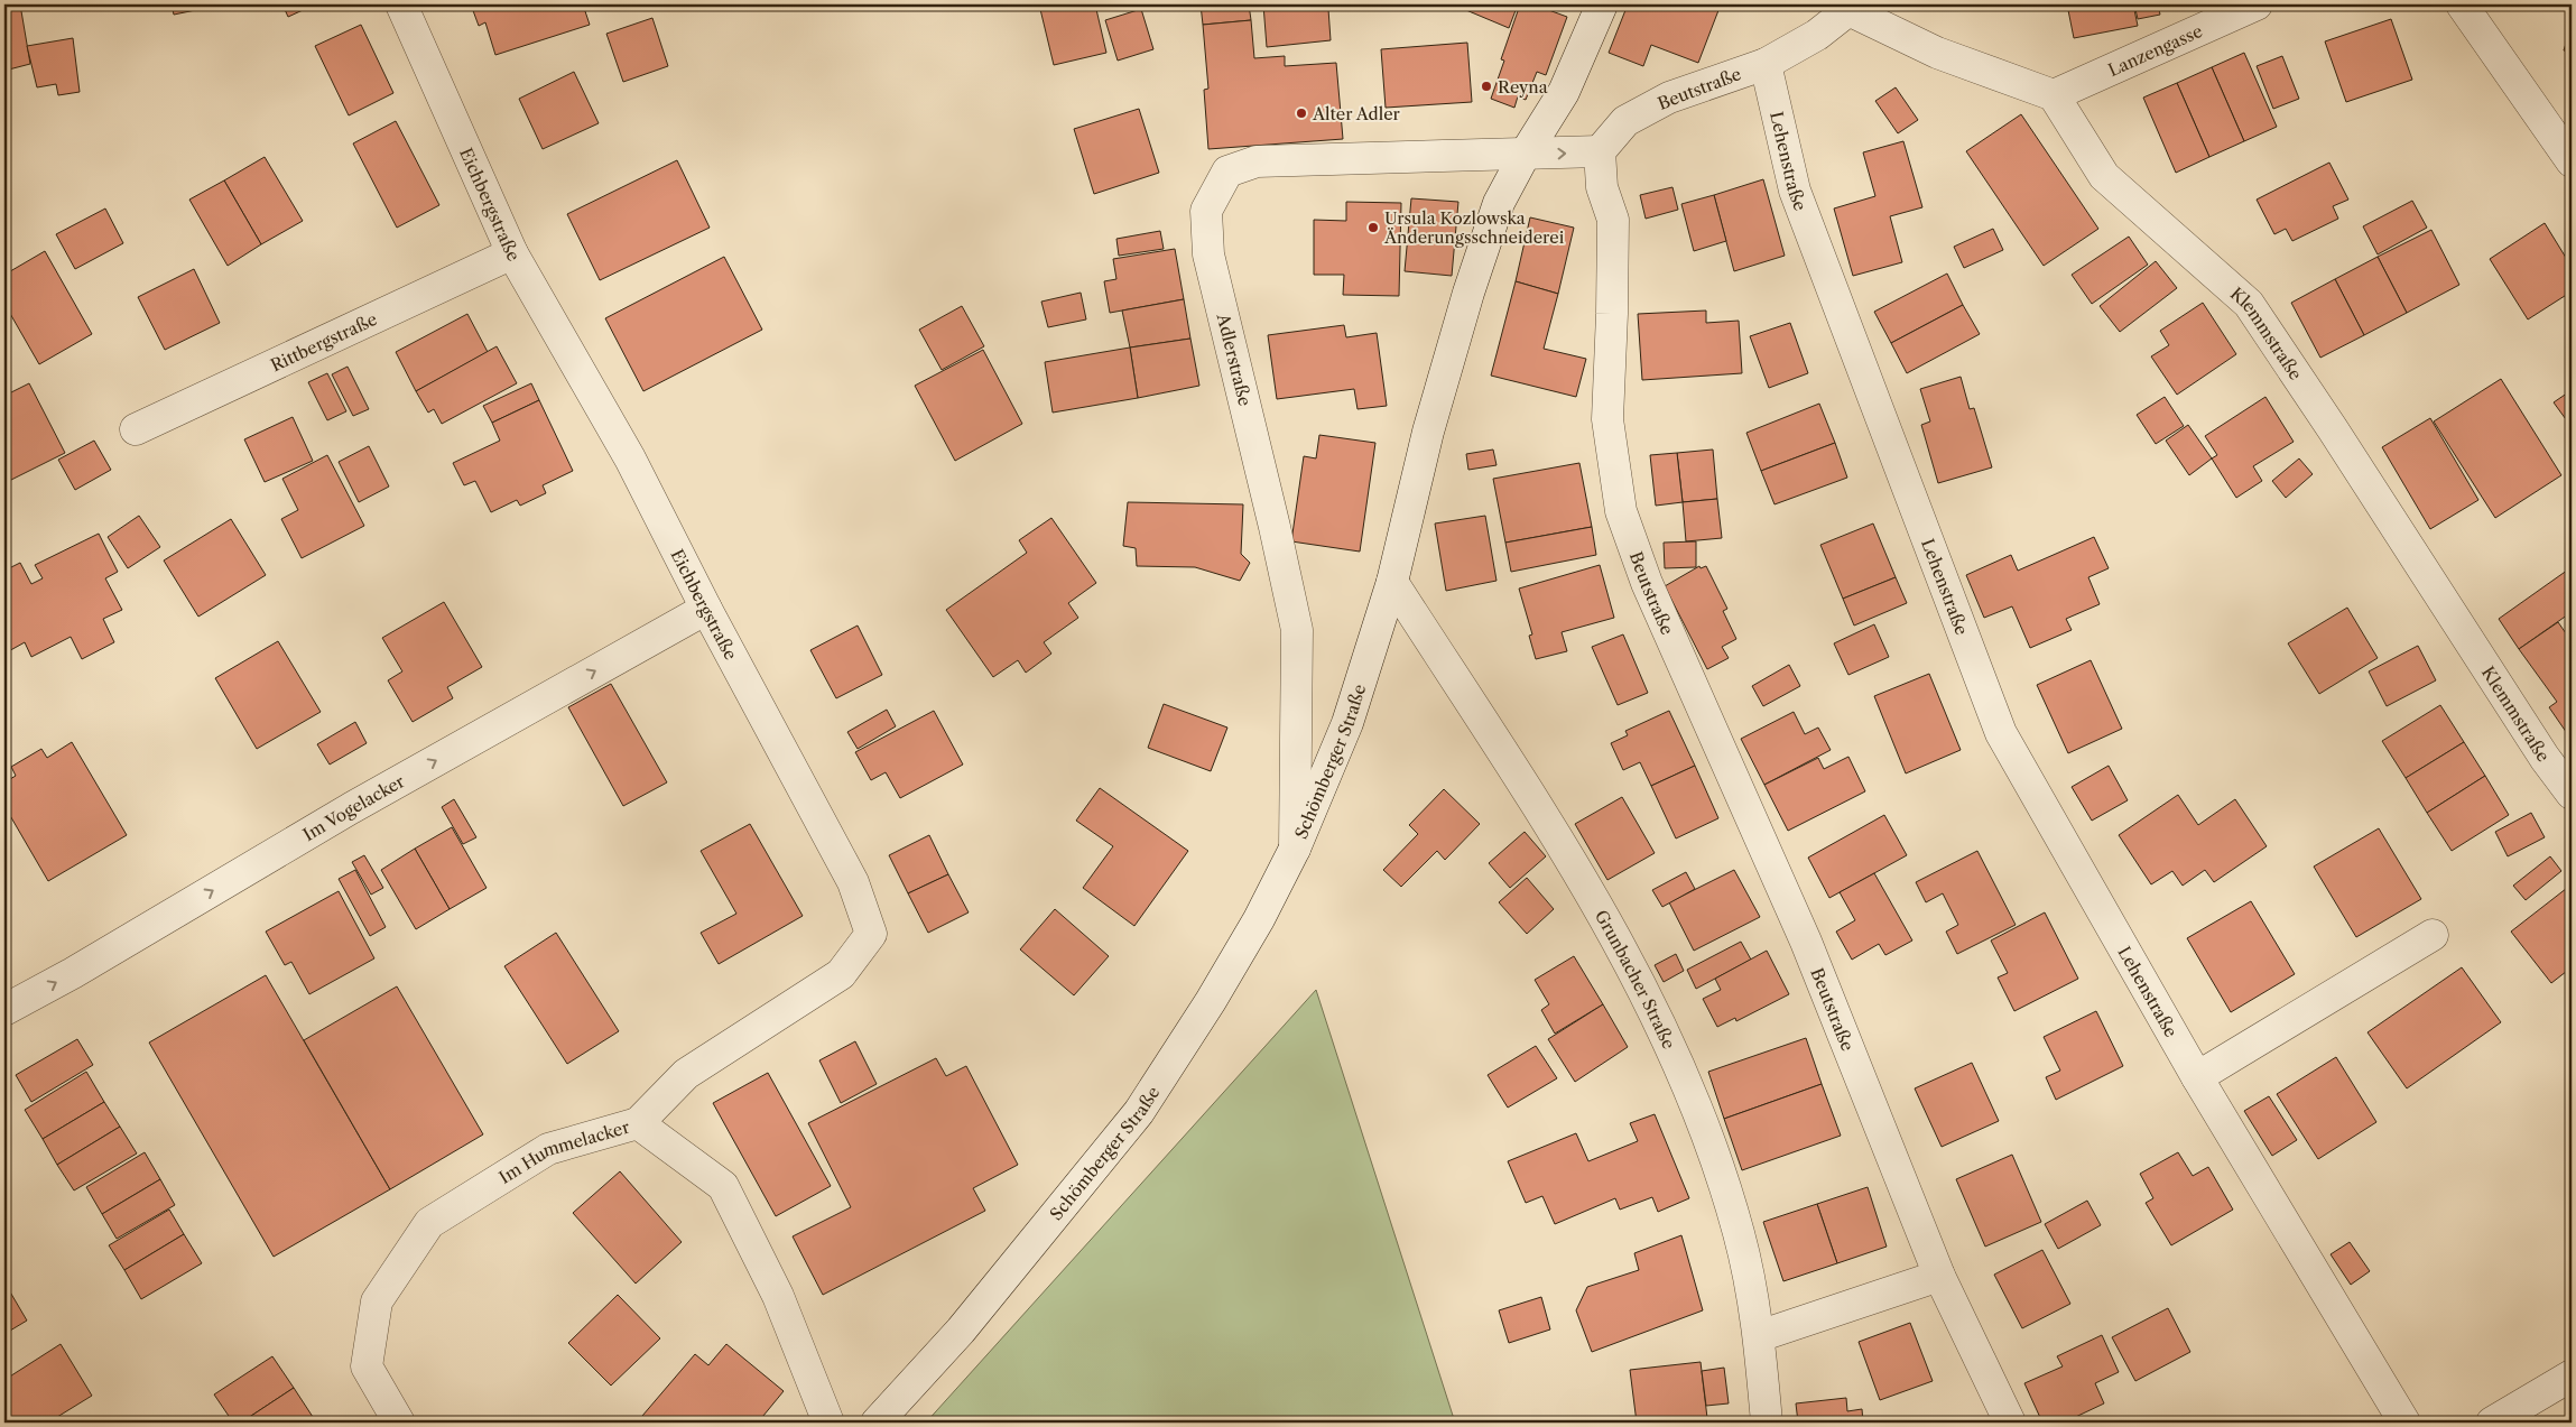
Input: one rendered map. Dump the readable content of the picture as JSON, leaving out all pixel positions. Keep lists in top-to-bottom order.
{
  "streets": {
    "street": [
      "Lanzengasse",
      "Beutstraße",
      "Lehenstraße",
      "Eichbergstraße",
      "Klemmstraße",
      "Rittbergstraße",
      "Adlerstraße",
      "Schömberger Straße",
      "Im Vogelacker",
      "Grunbacher Straße",
      "Im Hummelacker"
    ]
  },
  "crossings": [
    ["Lanzengasse", "Klemmstraße"],
    ["Beutstraße", "Lehenstraße"],
    ["Beutstraße", "Adlerstraße"],
    ["Eichbergstraße", "Rittbergstraße"],
    ["Eichbergstraße", "Im Vogelacker"],
    ["Eichbergstraße", "Im Hummelacker"],
    ["Adlerstraße", "Schömberger Straße"],
    ["Schömberger Straße", "Grunbacher Straße"]
  ],
  "one_way": ["Im Vogelacker"],
  "places": ["Reyna", "Alter Adler", "Ursula Kozlowska Änderungsschneiderei"]
}
